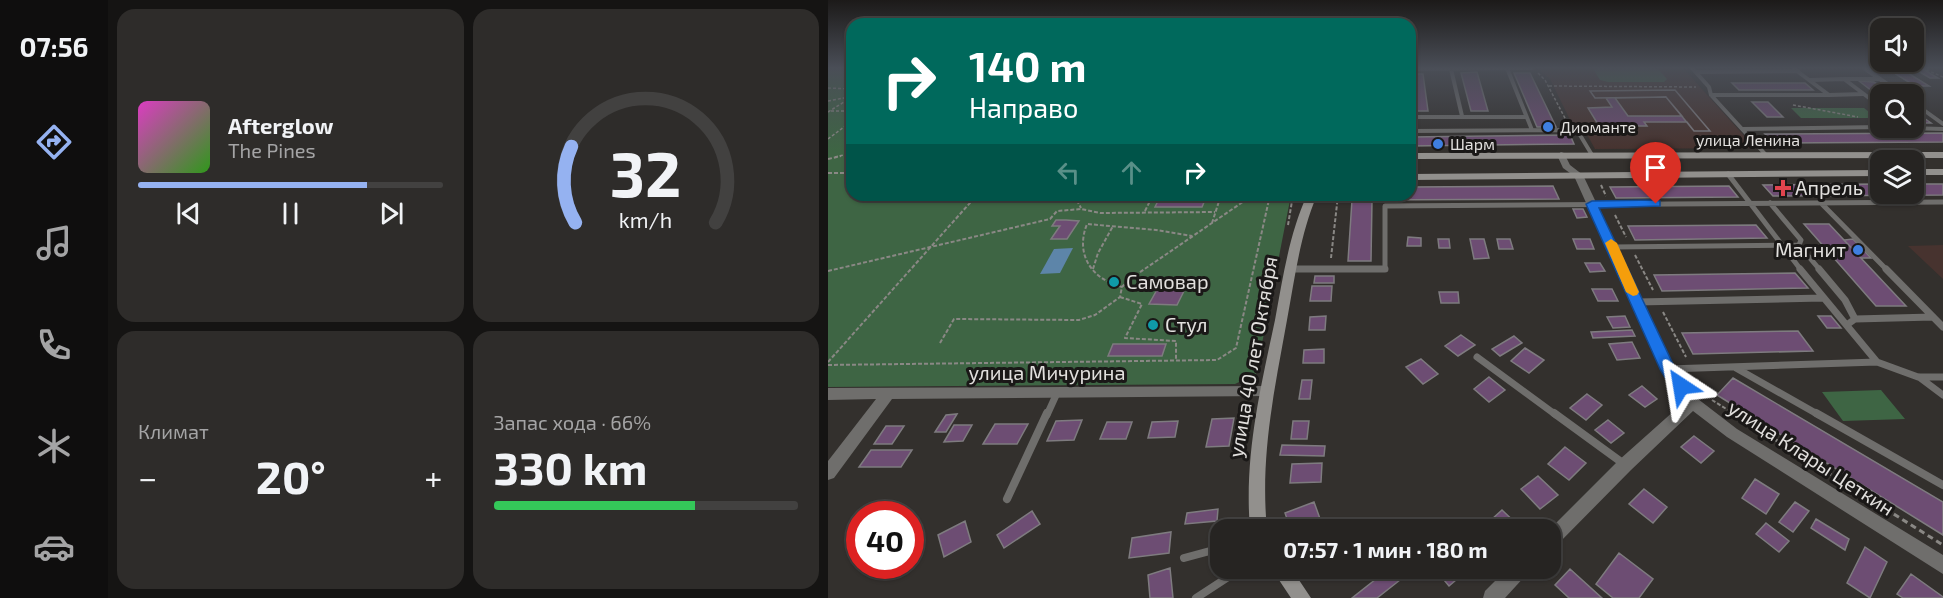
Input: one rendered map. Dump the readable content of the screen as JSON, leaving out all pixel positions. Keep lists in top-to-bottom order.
{
  "streets": {
    "main road": ["улица Ленина", "улица 40 лет Октября"],
    "street": ["улица Мичурина", "улица Клары Цеткин"]
  },
  "crossings": [
    ["улица Ленина", "улица Клары Цеткин"],
    ["улица 40 лет Октября", "улица Мичурина"]
  ],
  "places": {
    "other": [
      "Диоманте",
      "Шарм",
      "Магнит",
      "Самовар",
      "Стул"
    ],
    "health": ["Апрель"]
  },
  "page": {
    "tabs": "07:56",
    "turn": ["140 m", "Направо"],
    "song": ["Afterglow", "The Pines"],
    "tile": [
      "Климат",
      ["Запас хода · 66%", "330 km"]
    ],
    "heat": ["−", "20°", "+"],
    "limit": "40",
    "trip": "07:57 · 1 мин · 180 m",
    "gauge": ["32", "km/h"]
  }
}
